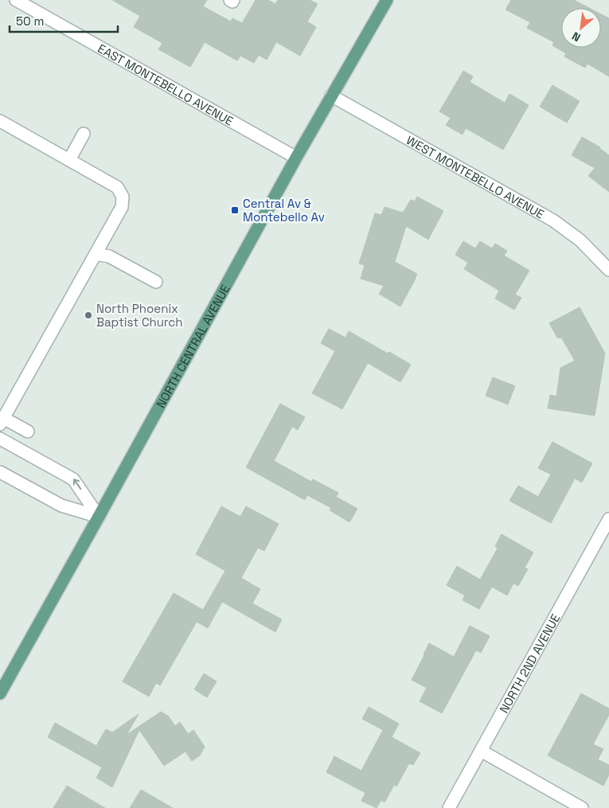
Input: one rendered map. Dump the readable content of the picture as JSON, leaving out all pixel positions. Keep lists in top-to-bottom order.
{
  "streets": {
    "main road": ["NORTH CENTRAL AVENUE"],
    "street": ["EAST MONTEBELLO AVENUE", "WEST MONTEBELLO AVENUE", "NORTH 2ND AVENUE"]
  },
  "crossings": [
    ["EAST MONTEBELLO AVENUE", "NORTH CENTRAL AVENUE"],
    ["WEST MONTEBELLO AVENUE", "NORTH CENTRAL AVENUE"]
  ],
  "places": {
    "transit": ["Central Av & Montebello Av"],
    "other": ["North Phoenix Baptist Church"]
  },
  "scale_bar": "50 m",
  "north": "bottom left"
}
